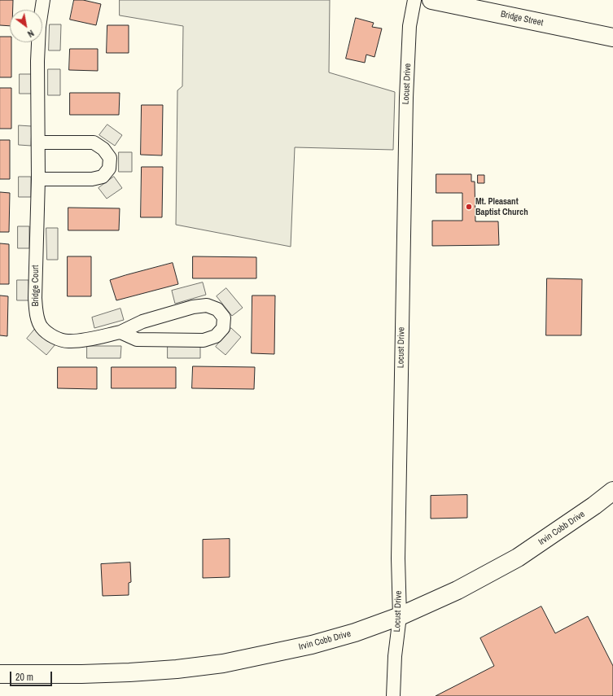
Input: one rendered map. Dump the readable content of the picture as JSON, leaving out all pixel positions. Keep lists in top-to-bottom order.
{
  "streets": {
    "main road": ["Bridge Street", "Irvin Cobb Drive"],
    "street": ["Locust Drive", "Bridge Court"]
  },
  "crossings": [
    ["Locust Drive", "Irvin Cobb Drive"]
  ],
  "places": ["Mt. Pleasant Baptist Church"],
  "scale_bar": "20 m",
  "north": "bottom right"
}
